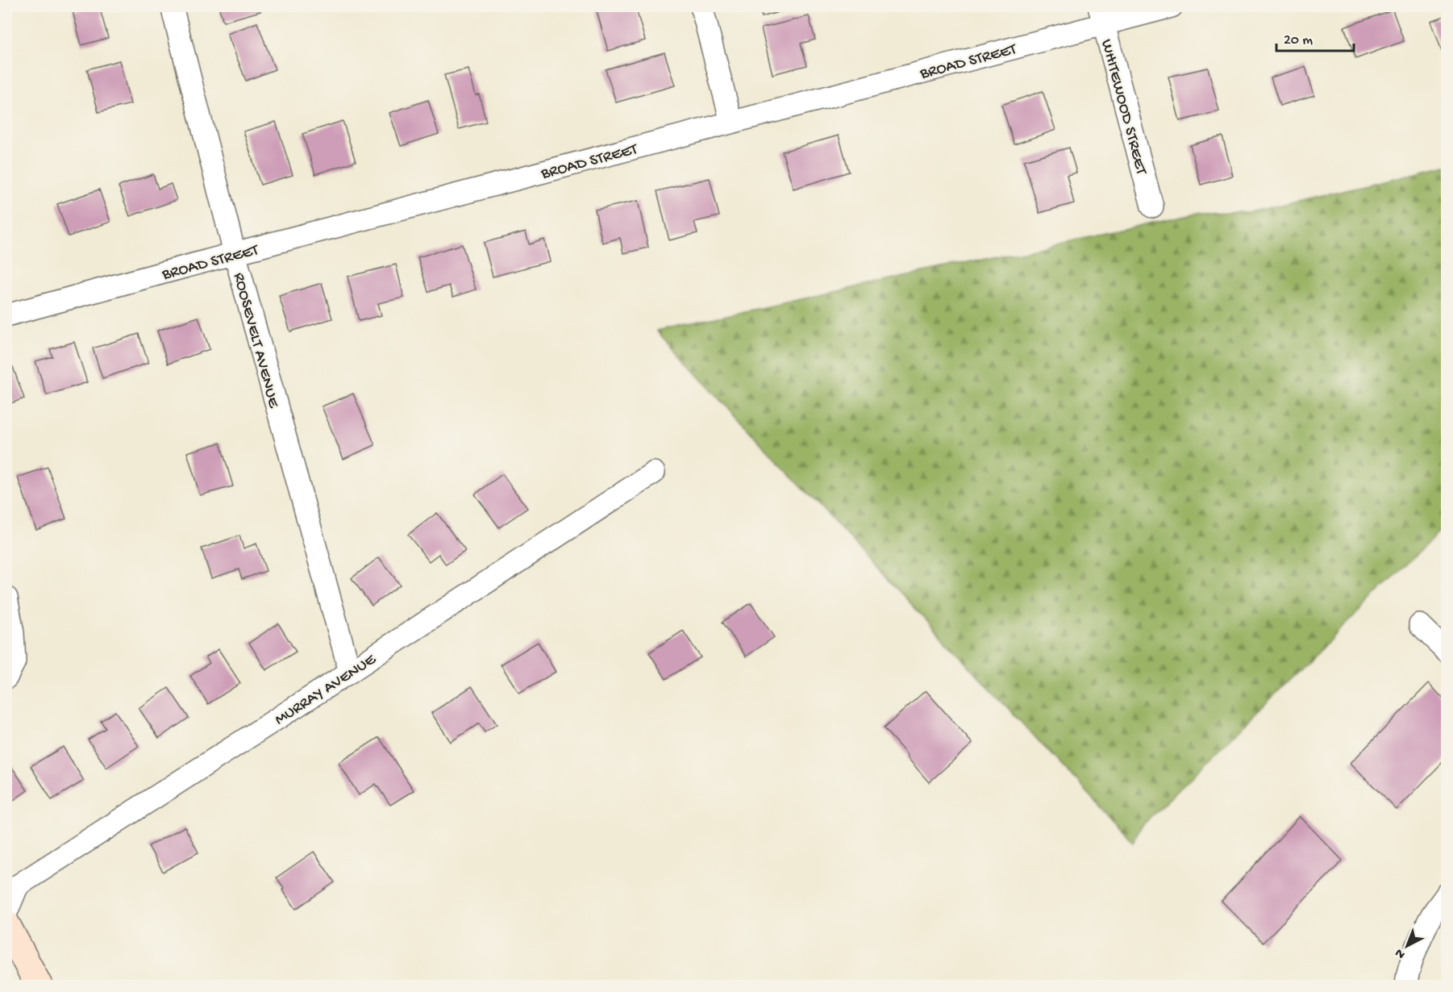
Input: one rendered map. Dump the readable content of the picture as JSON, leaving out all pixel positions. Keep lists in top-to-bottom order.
{
  "streets": {
    "street": [
      "BROAD STREET",
      "WHITEWOOD STREET",
      "ROOSEVELT AVENUE",
      "MURRAY AVENUE"
    ]
  },
  "crossings": [
    ["BROAD STREET", "WHITEWOOD STREET"],
    ["BROAD STREET", "ROOSEVELT AVENUE"],
    ["ROOSEVELT AVENUE", "MURRAY AVENUE"]
  ],
  "scale_bar": "20 m",
  "north": "bottom left"
}
